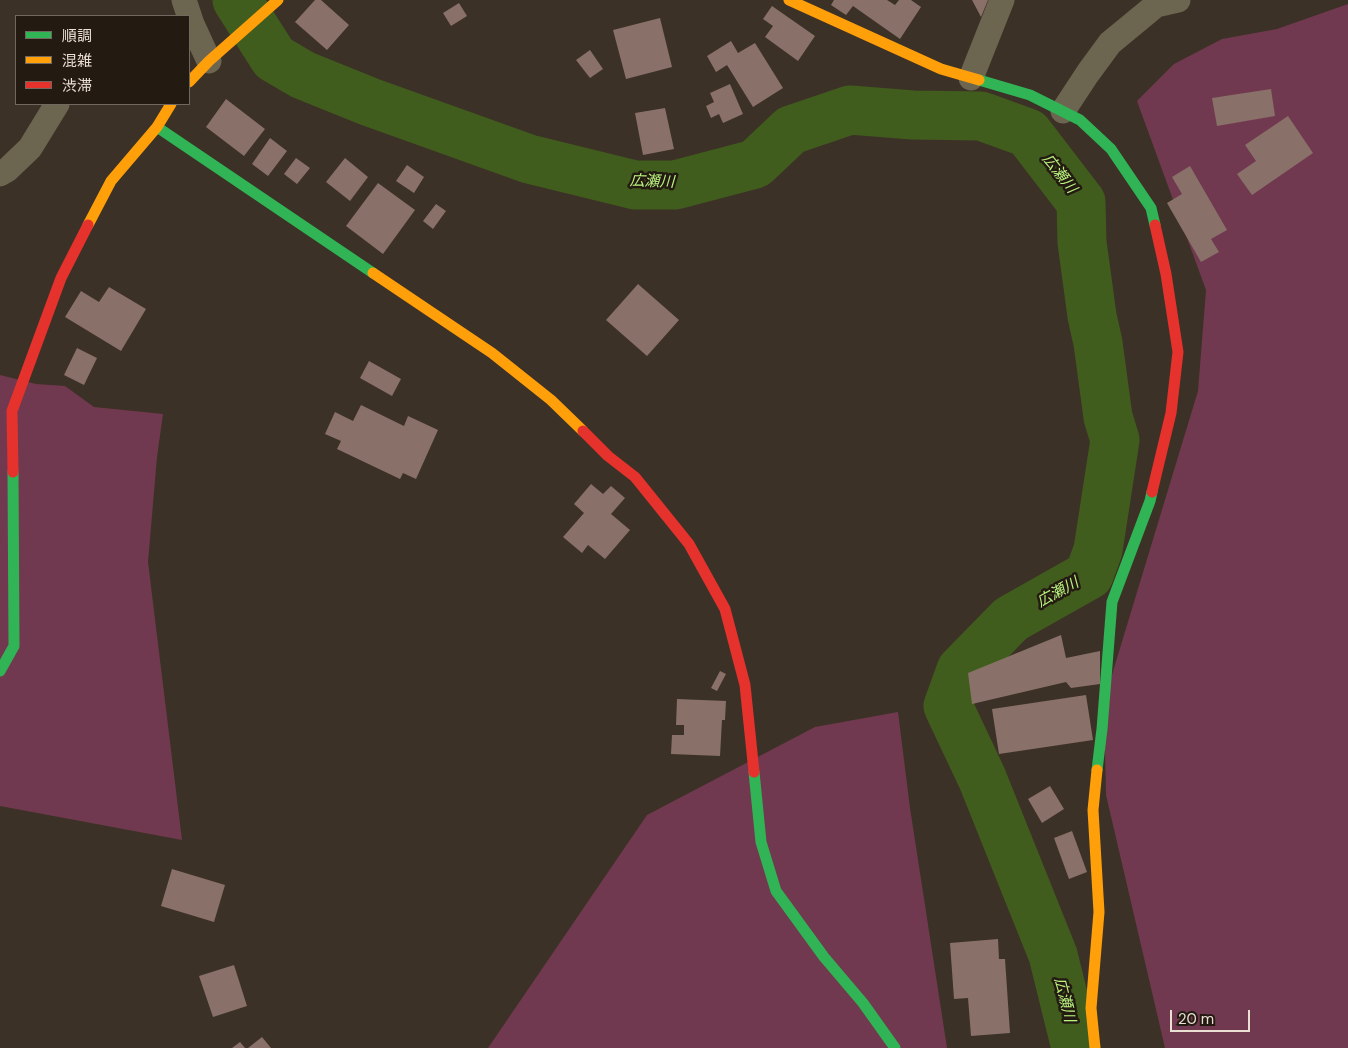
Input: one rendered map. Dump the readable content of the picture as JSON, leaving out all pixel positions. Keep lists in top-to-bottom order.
{
  "water": ["広瀬川"],
  "legend": ["順調", "混雑", "渋滞"],
  "scale_bar": "20 m"
}
